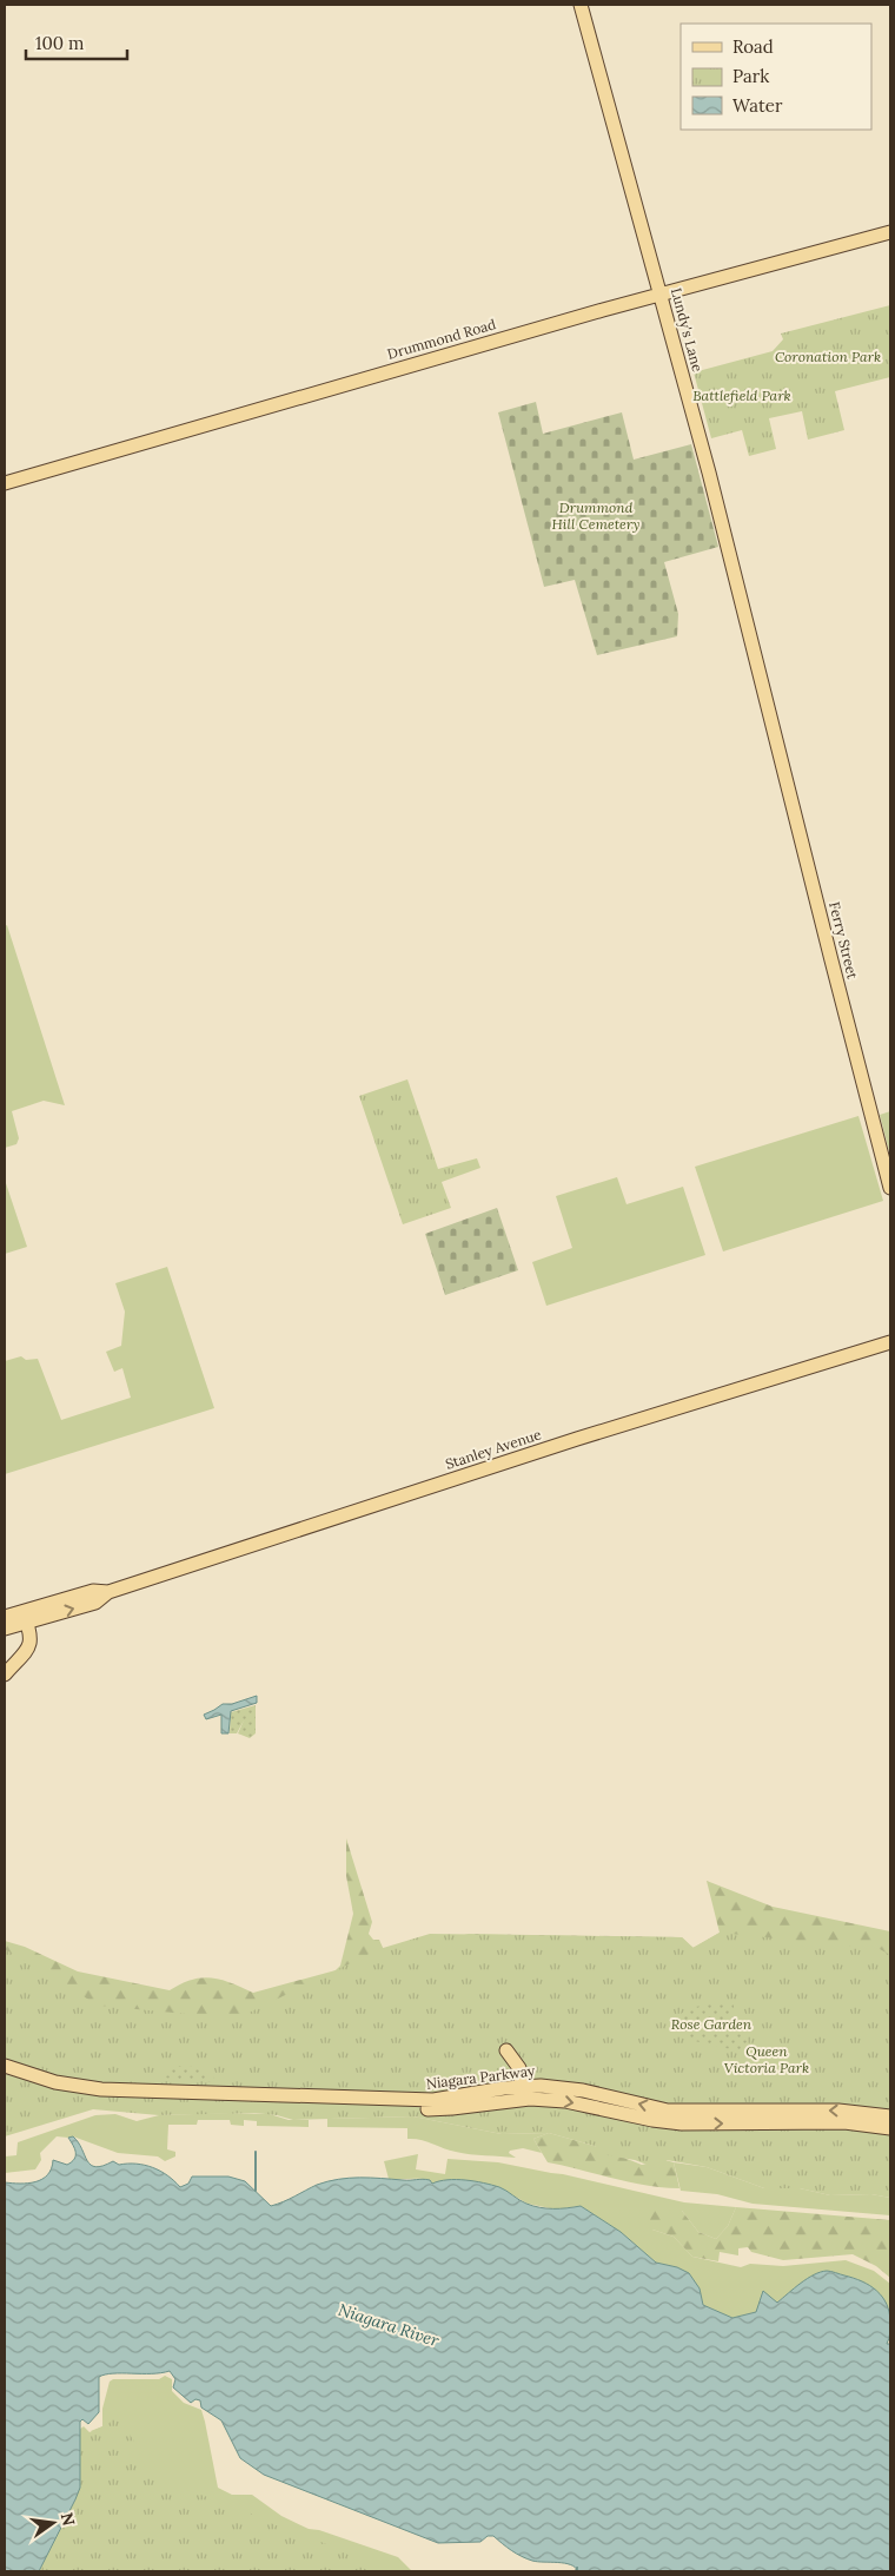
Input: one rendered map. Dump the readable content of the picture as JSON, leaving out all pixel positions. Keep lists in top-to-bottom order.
{
  "streets": {
    "main road": [
      "Lundy's Lane",
      "Drummond Road",
      "Ferry Street",
      "Stanley Avenue",
      "Niagara Parkway"
    ]
  },
  "crossings": [
    ["Lundy's Lane", "Drummond Road"],
    ["Lundy's Lane", "Ferry Street"]
  ],
  "water": ["Niagara River"],
  "parks": [
    "Coronation Park",
    "Battlefield Park",
    "Drummond Hill Cemetery",
    "Rose Garden",
    "Queen Victoria Park"
  ],
  "legend": ["Road", "Park", "Water"],
  "scale_bar": "100 m",
  "north": "right"
}
